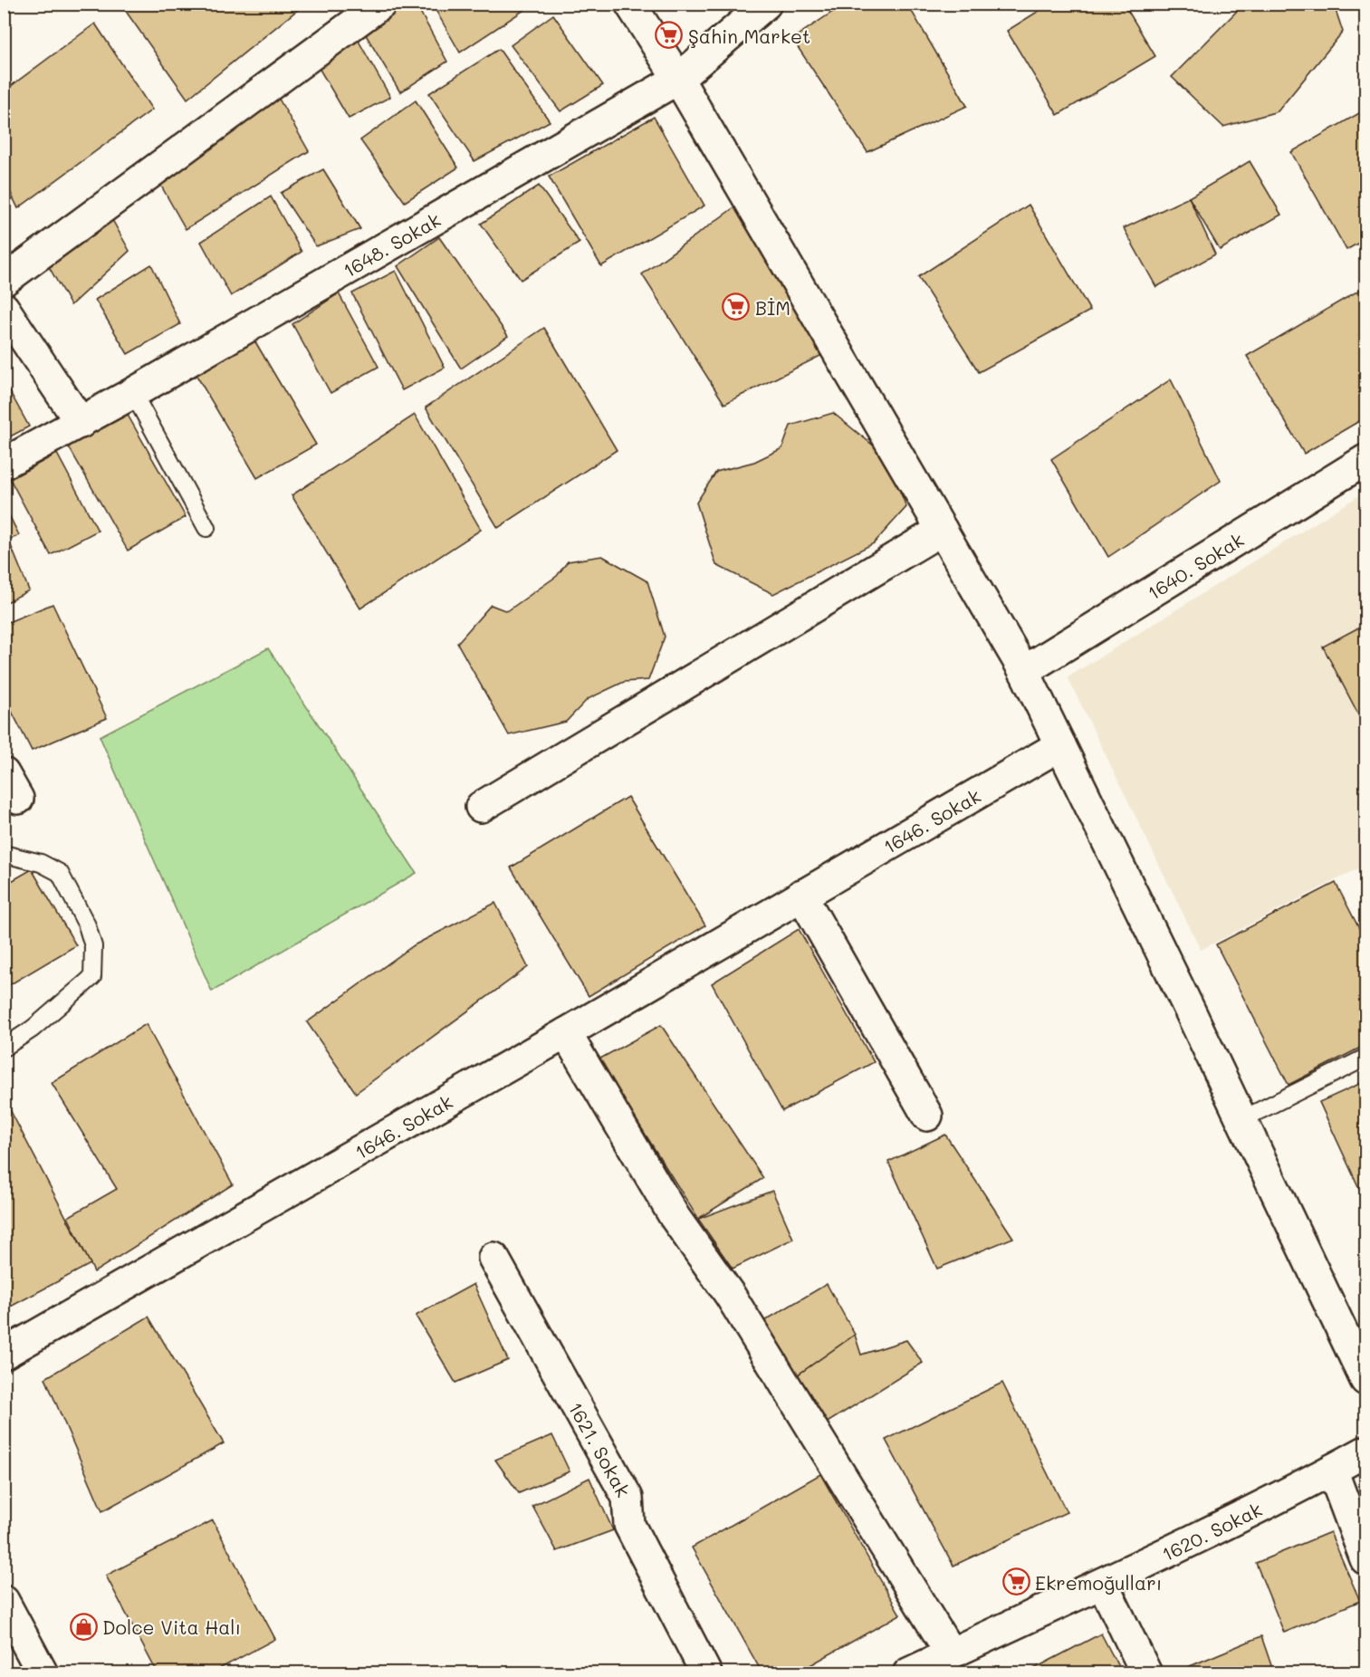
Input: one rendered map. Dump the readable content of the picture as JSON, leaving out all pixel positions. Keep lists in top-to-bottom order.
{
  "streets": {
    "street": [
      "1648. Sokak",
      "1640. Sokak",
      "1646. Sokak",
      "1621. Sokak",
      "1620. Sokak"
    ]
  },
  "places": {
    "supermarket": ["Şahin Market", "BİM", "Ekremoğulları"],
    "shop": ["Dolce Vita Halı"]
  }
}
